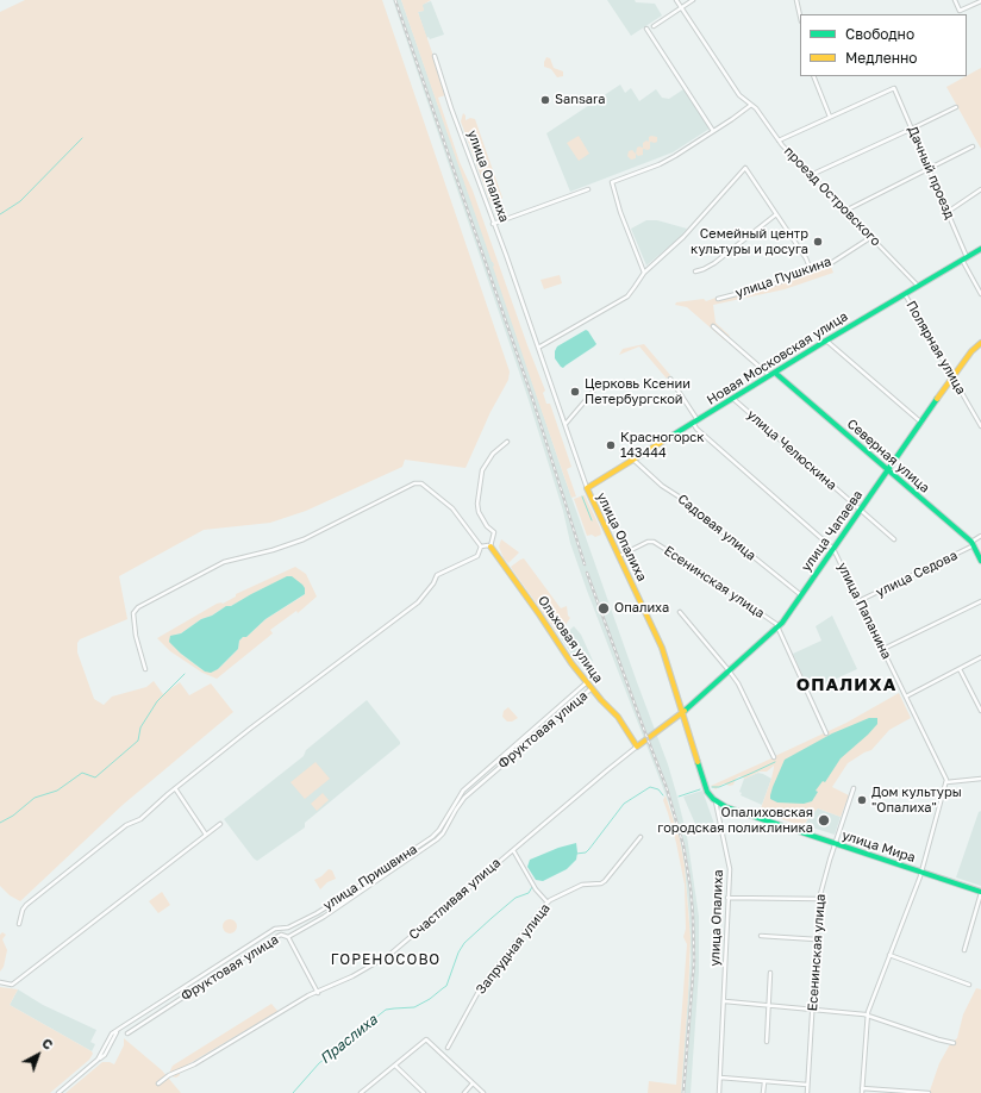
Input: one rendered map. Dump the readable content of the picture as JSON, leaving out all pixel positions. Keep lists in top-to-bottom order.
{
  "streets": {
    "street": [
      "Дачный проезд",
      "улица Опалиха",
      "проезд Островского",
      "улица Пушкина",
      "Полярная улица",
      "Новая Московская улица",
      "улица Челюскина",
      "Северная улица",
      "Садовая улица",
      "улица Чапаева",
      "улица Седова",
      "Есенинская улица",
      "улица Папанина",
      "Ольховая улица",
      "Фруктовая улица",
      "улица Мира",
      "улица Пришвина",
      "Счастливая улица",
      "Запрудная улица"
    ]
  },
  "crossings": [
    ["Дачный проезд", "Новая Московская улица"],
    ["улица Опалиха", "Новая Московская улица"],
    ["улица Опалиха", "улица Чапаева"],
    ["улица Опалиха", "Есенинская улица"],
    ["улица Опалиха", "улица Мира"],
    ["проезд Островского", "улица Пушкина"],
    ["проезд Островского", "Новая Московская улица"],
    ["Полярная улица", "Новая Московская улица"],
    ["Полярная улица", "улица Чапаева"],
    ["Новая Московская улица", "улица Челюскина"],
    ["Новая Московская улица", "Северная улица"],
    ["Новая Московская улица", "Садовая улица"],
    ["Новая Московская улица", "улица Папанина"],
    ["улица Челюскина", "улица Чапаева"],
    ["Северная улица", "улица Чапаева"],
    ["Северная улица", "улица Седова"],
    ["Садовая улица", "улица Чапаева"],
    ["улица Чапаева", "Есенинская улица"],
    ["улица Чапаева", "улица Папанина"],
    ["улица Чапаева", "Ольховая улица"],
    ["улица Чапаева", "Счастливая улица"],
    ["улица Седова", "улица Папанина"],
    ["Есенинская улица", "улица Мира"],
    ["Ольховая улица", "Фруктовая улица"],
    ["Ольховая улица", "улица Пришвина"],
    ["Ольховая улица", "Счастливая улица"]
  ],
  "districts": ["ОПАЛИХА", "ГОРЕНОСОВО"],
  "water": ["Праслиха"],
  "places": [
    "Sansara",
    "Семейный центр культуры и досуга",
    "Церковь Ксении Петербургской",
    "Красногорск 143444",
    "Опалиха",
    "Дом культуры \"Опалиха\"",
    "Опалиховская городская поликлиника"
  ],
  "legend": ["Свободно", "Медленно"],
  "north": "top right"
}
